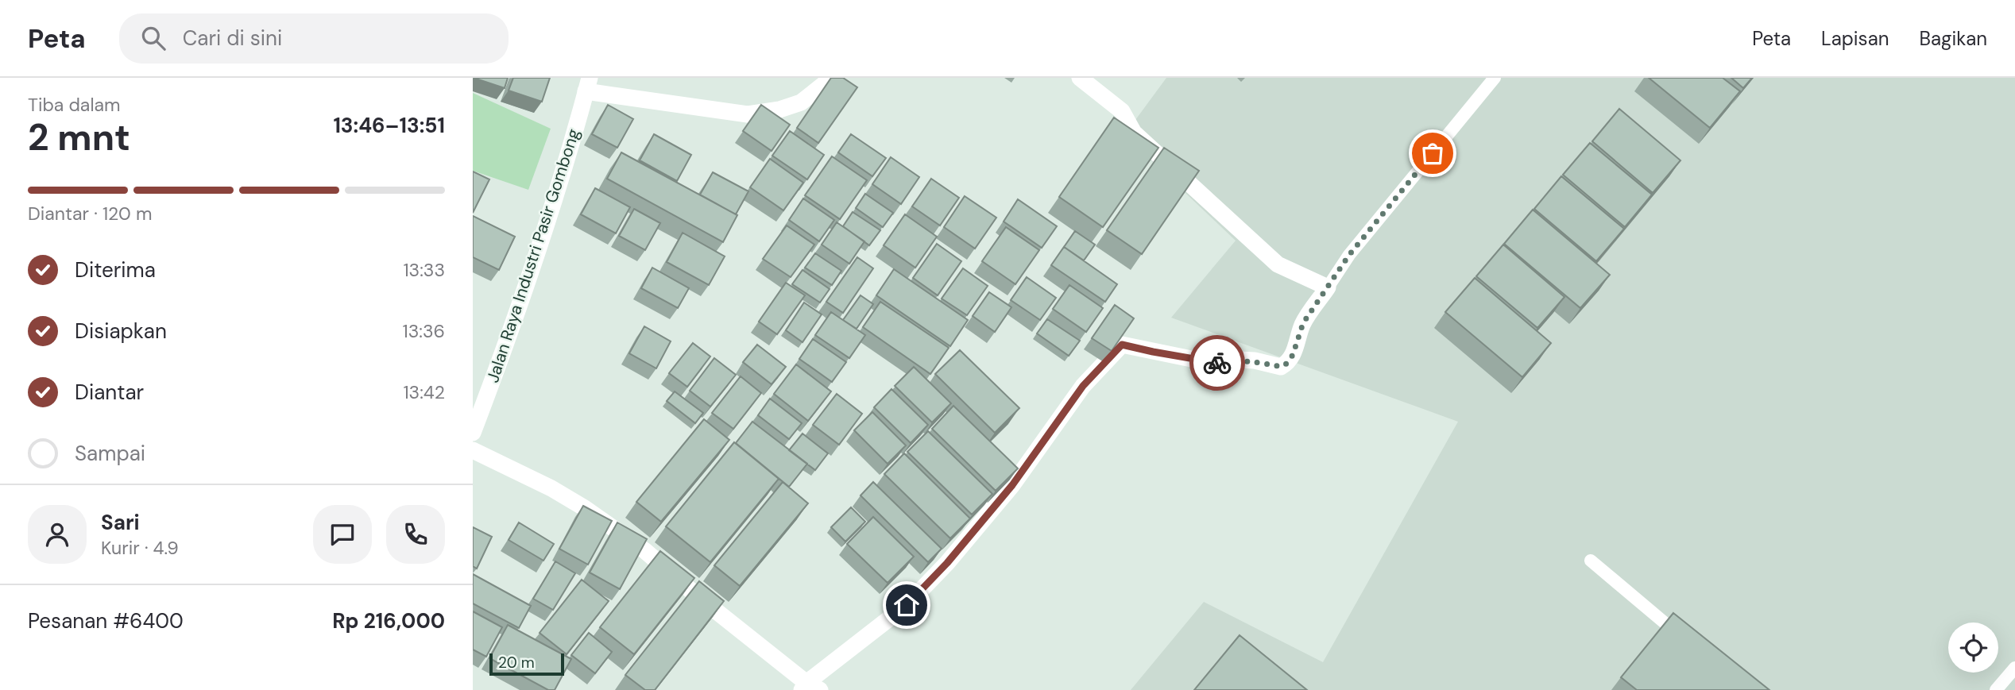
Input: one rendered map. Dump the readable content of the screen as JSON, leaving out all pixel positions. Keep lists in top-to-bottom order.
{
  "streets": {
    "street": ["Jalan Raya Industri Pasir Gombong"]
  },
  "scale_bar": "20 m",
  "page": {
    "header": "Peta",
    "search": "Cari di sini",
    "nav": ["Peta", "Lapisan", "Bagikan"],
    "heading": ["2 mnt", "Tiba dalam", "13:46–13:51"],
    "panel": [
      "Sari",
      "Kurir · 4.9",
      "Pesanan #6400",
      "Rp 216,000"
    ],
    "bar": "Diantar · 120 m",
    "list": [
      ["Diterima", "13:33"],
      ["Disiapkan", "13:36"],
      ["Diantar", "13:42"],
      "Sampai"
    ],
    "scale": "20 m"
  }
}
